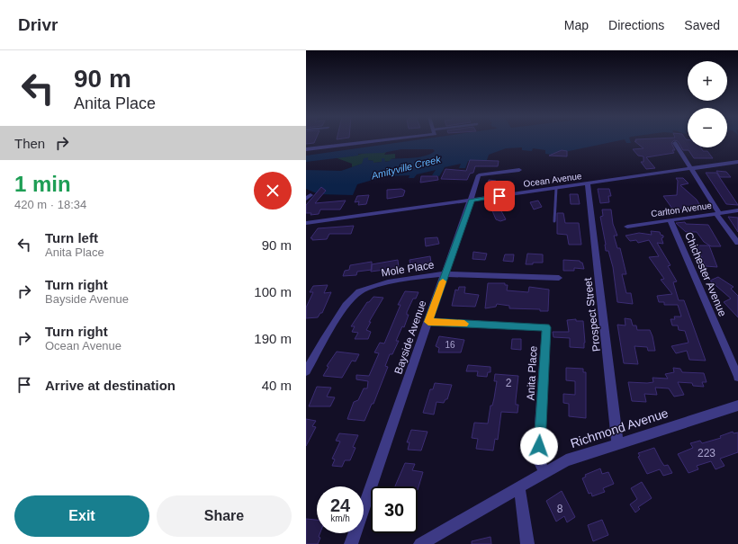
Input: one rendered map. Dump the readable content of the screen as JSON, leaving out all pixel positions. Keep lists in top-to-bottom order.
{
  "streets": {
    "street": [
      "Ocean Avenue",
      "Carlton Avenue",
      "Mole Place",
      "Chichester Avenue",
      "Prospect Street",
      "Bayside Avenue",
      "Anita Place",
      "Richmond Avenue"
    ]
  },
  "crossings": [
    ["Ocean Avenue", "Prospect Street"],
    ["Ocean Avenue", "Bayside Avenue"],
    ["Carlton Avenue", "Chichester Avenue"],
    ["Mole Place", "Bayside Avenue"],
    ["Prospect Street", "Richmond Avenue"],
    ["Bayside Avenue", "Anita Place"],
    ["Anita Place", "Richmond Avenue"]
  ],
  "water": ["Amityville Creek"],
  "house_numbers": [
    "16",
    "2",
    "223",
    "8"
  ],
  "page": {
    "header": "Drivr",
    "nav": ["Map", "Directions", "Saved"],
    "turn": ["90 m", "Anita Place"],
    "map_buttons": ["+", "−"],
    "then": "Then",
    "heading": ["1 min", "420 m · 18:34"],
    "list": [
      {
        "name": "Turn left",
        "note": "Anita Place",
        "value": "90 m"
      },
      {
        "name": "Turn right",
        "note": "Bayside Avenue",
        "value": "100 m"
      },
      {
        "name": "Turn right",
        "note": "Ocean Avenue",
        "value": "190 m"
      },
      {
        "name": "Arrive at destination",
        "value": "40 m"
      }
    ],
    "speed": "24 km/h",
    "limit": "30",
    "buttons": ["Exit", "Share"]
  }
}
